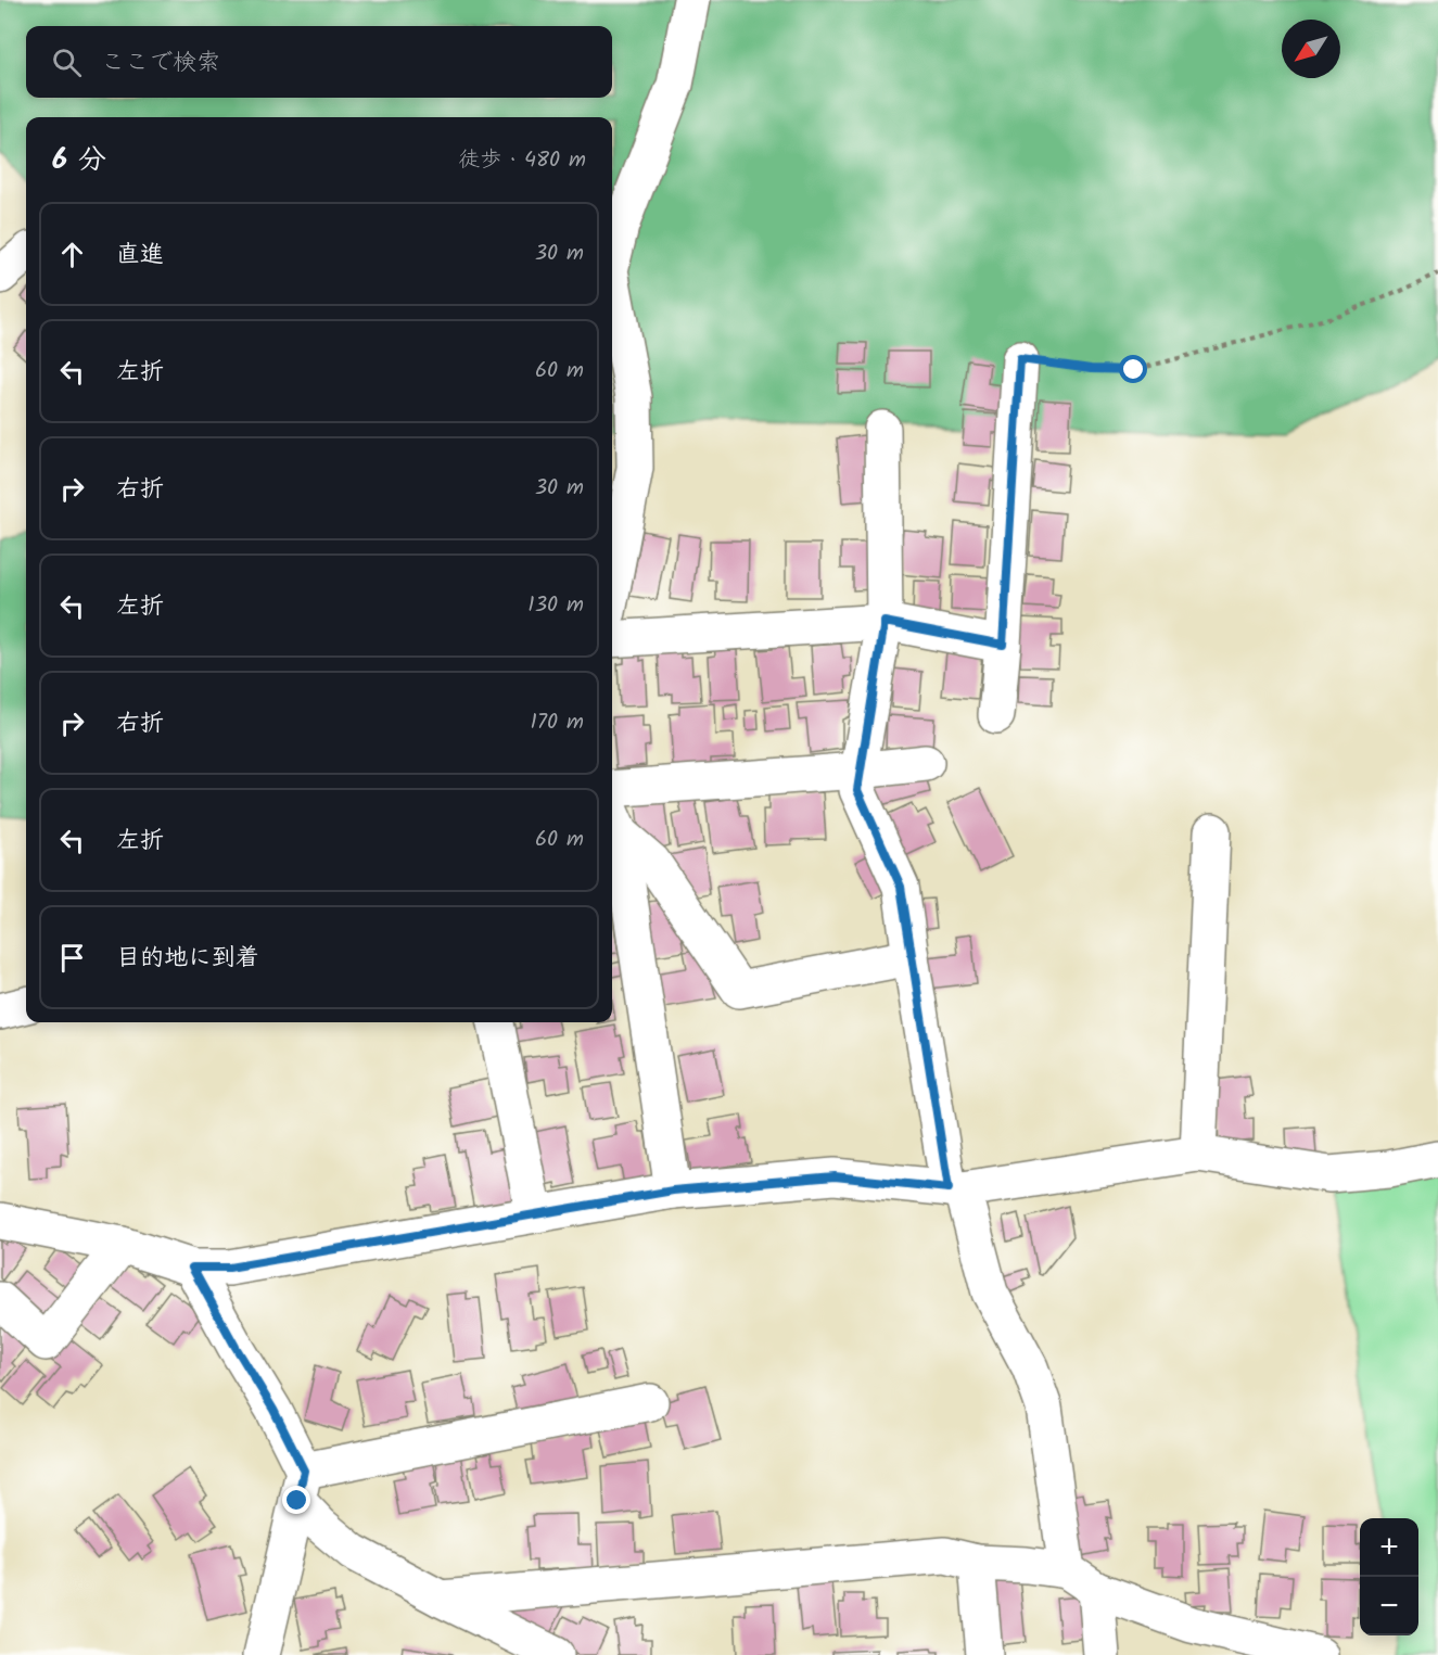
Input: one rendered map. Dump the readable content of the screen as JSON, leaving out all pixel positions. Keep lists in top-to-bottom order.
{
  "north": "bottom left",
  "page": {
    "search": "ここで検索",
    "heading": ["6 分", "徒歩 · 480 m"],
    "list": [
      ["直進", "30 m"],
      ["左折", "60 m"],
      ["右折", "30 m"],
      ["左折", "130 m"],
      ["右折", "170 m"],
      ["左折", "60 m"],
      "目的地に到着"
    ],
    "map_buttons": ["+", "−"]
  }
}
